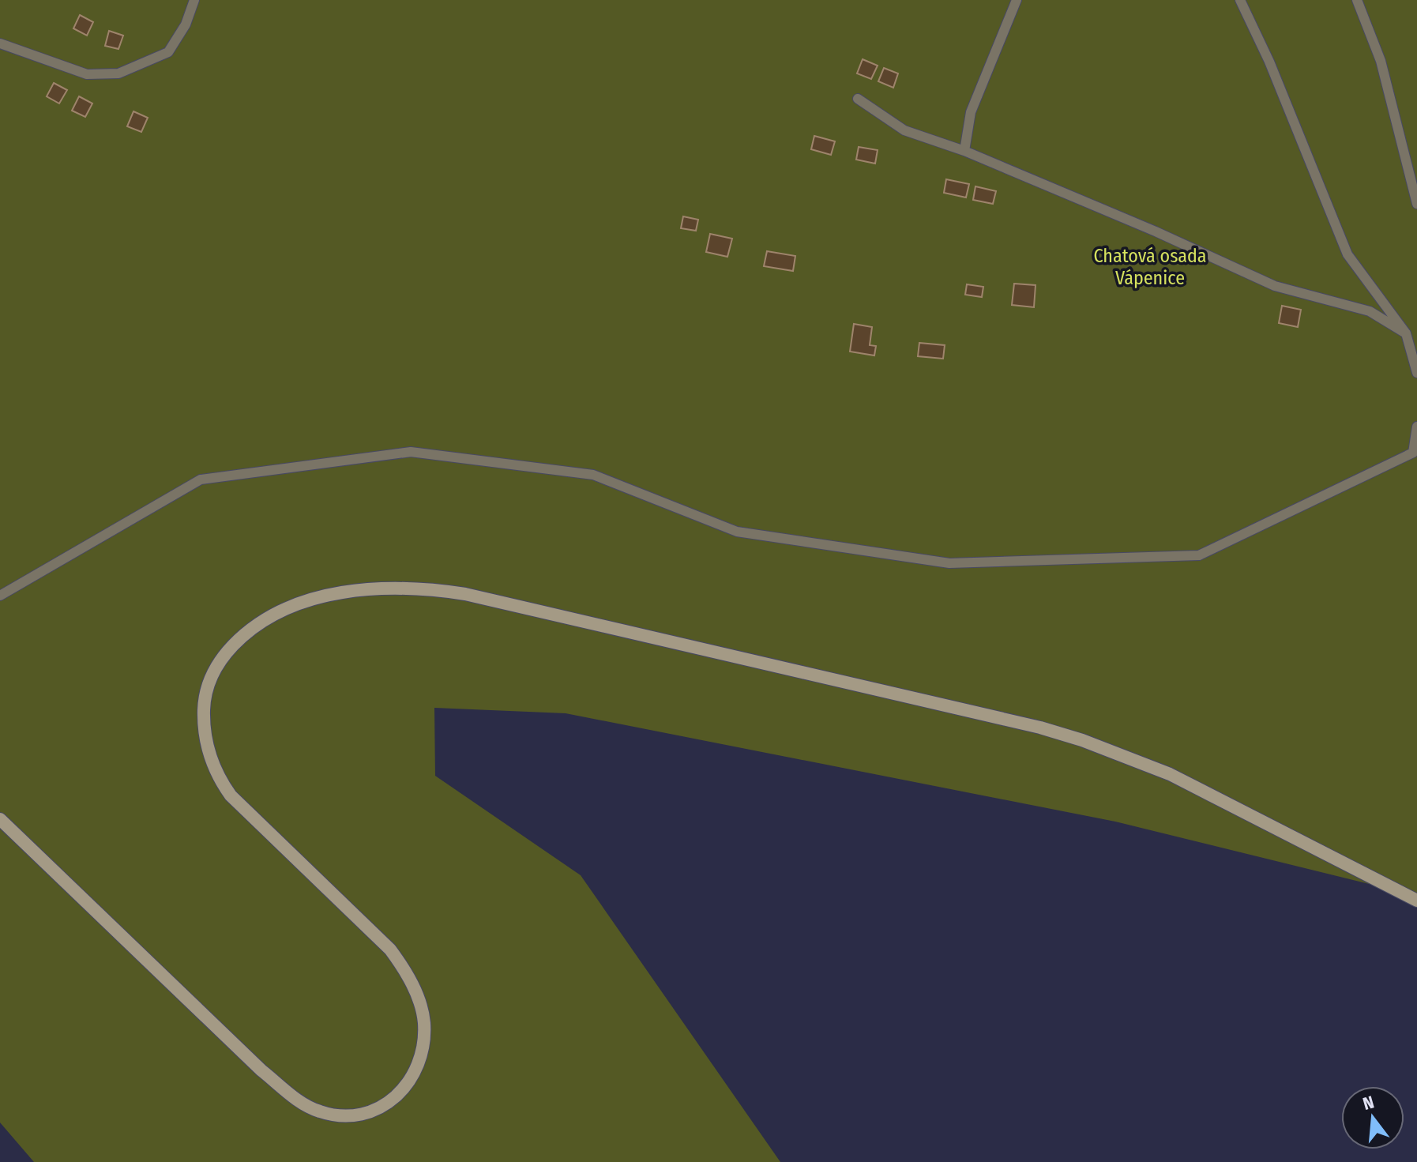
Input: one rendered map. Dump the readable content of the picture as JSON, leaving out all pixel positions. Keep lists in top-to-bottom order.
{
  "parks": ["Chatová osada Vápenice"],
  "north": "top"
}
